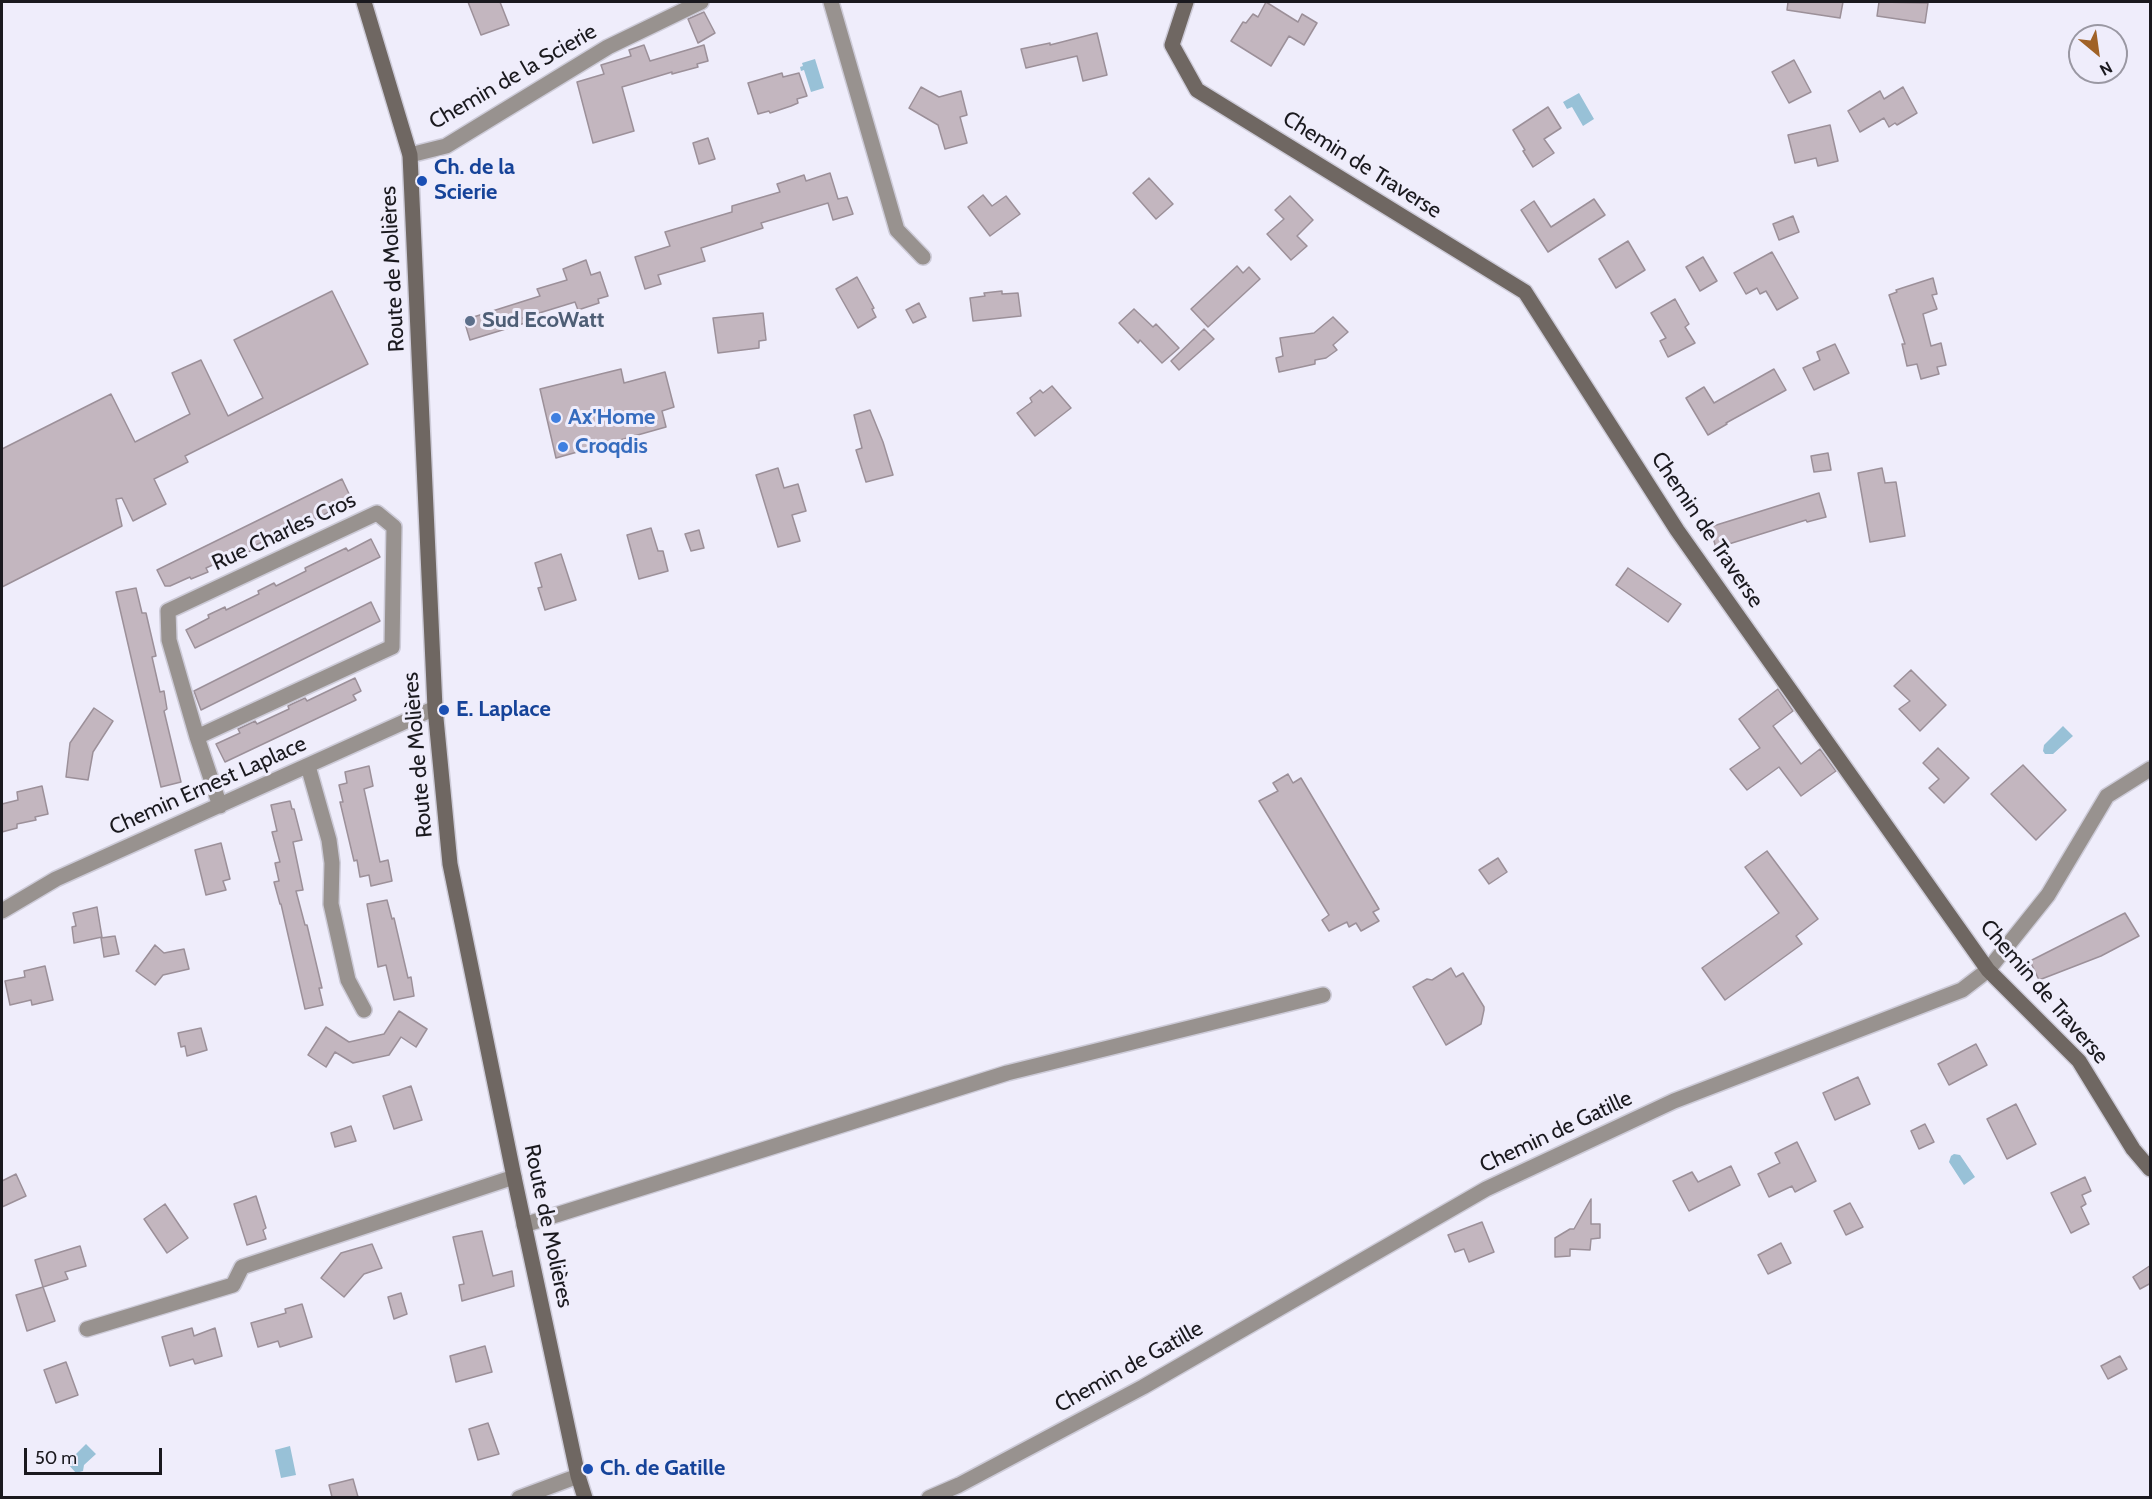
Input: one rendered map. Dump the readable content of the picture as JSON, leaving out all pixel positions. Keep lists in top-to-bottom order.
{
  "streets": {
    "street": [
      "Chemin de la Scierie",
      "Chemin de Traverse",
      "Route de Molières",
      "Rue Charles Cros",
      "Chemin Ernest Laplace",
      "Chemin de Gatille"
    ]
  },
  "crossings": [
    ["Chemin de la Scierie", "Route de Molières"],
    ["Chemin de Traverse", "Chemin de Gatille"],
    ["Route de Molières", "Chemin Ernest Laplace"],
    ["Rue Charles Cros", "Chemin Ernest Laplace"]
  ],
  "places": [
    "Ch. de la Scierie",
    "Sud EcoWatt",
    "Ax'Home",
    "Croqdis",
    "E. Laplace",
    "Ch. de Gatille"
  ],
  "scale_bar": "50 m",
  "north": "bottom right"
}
